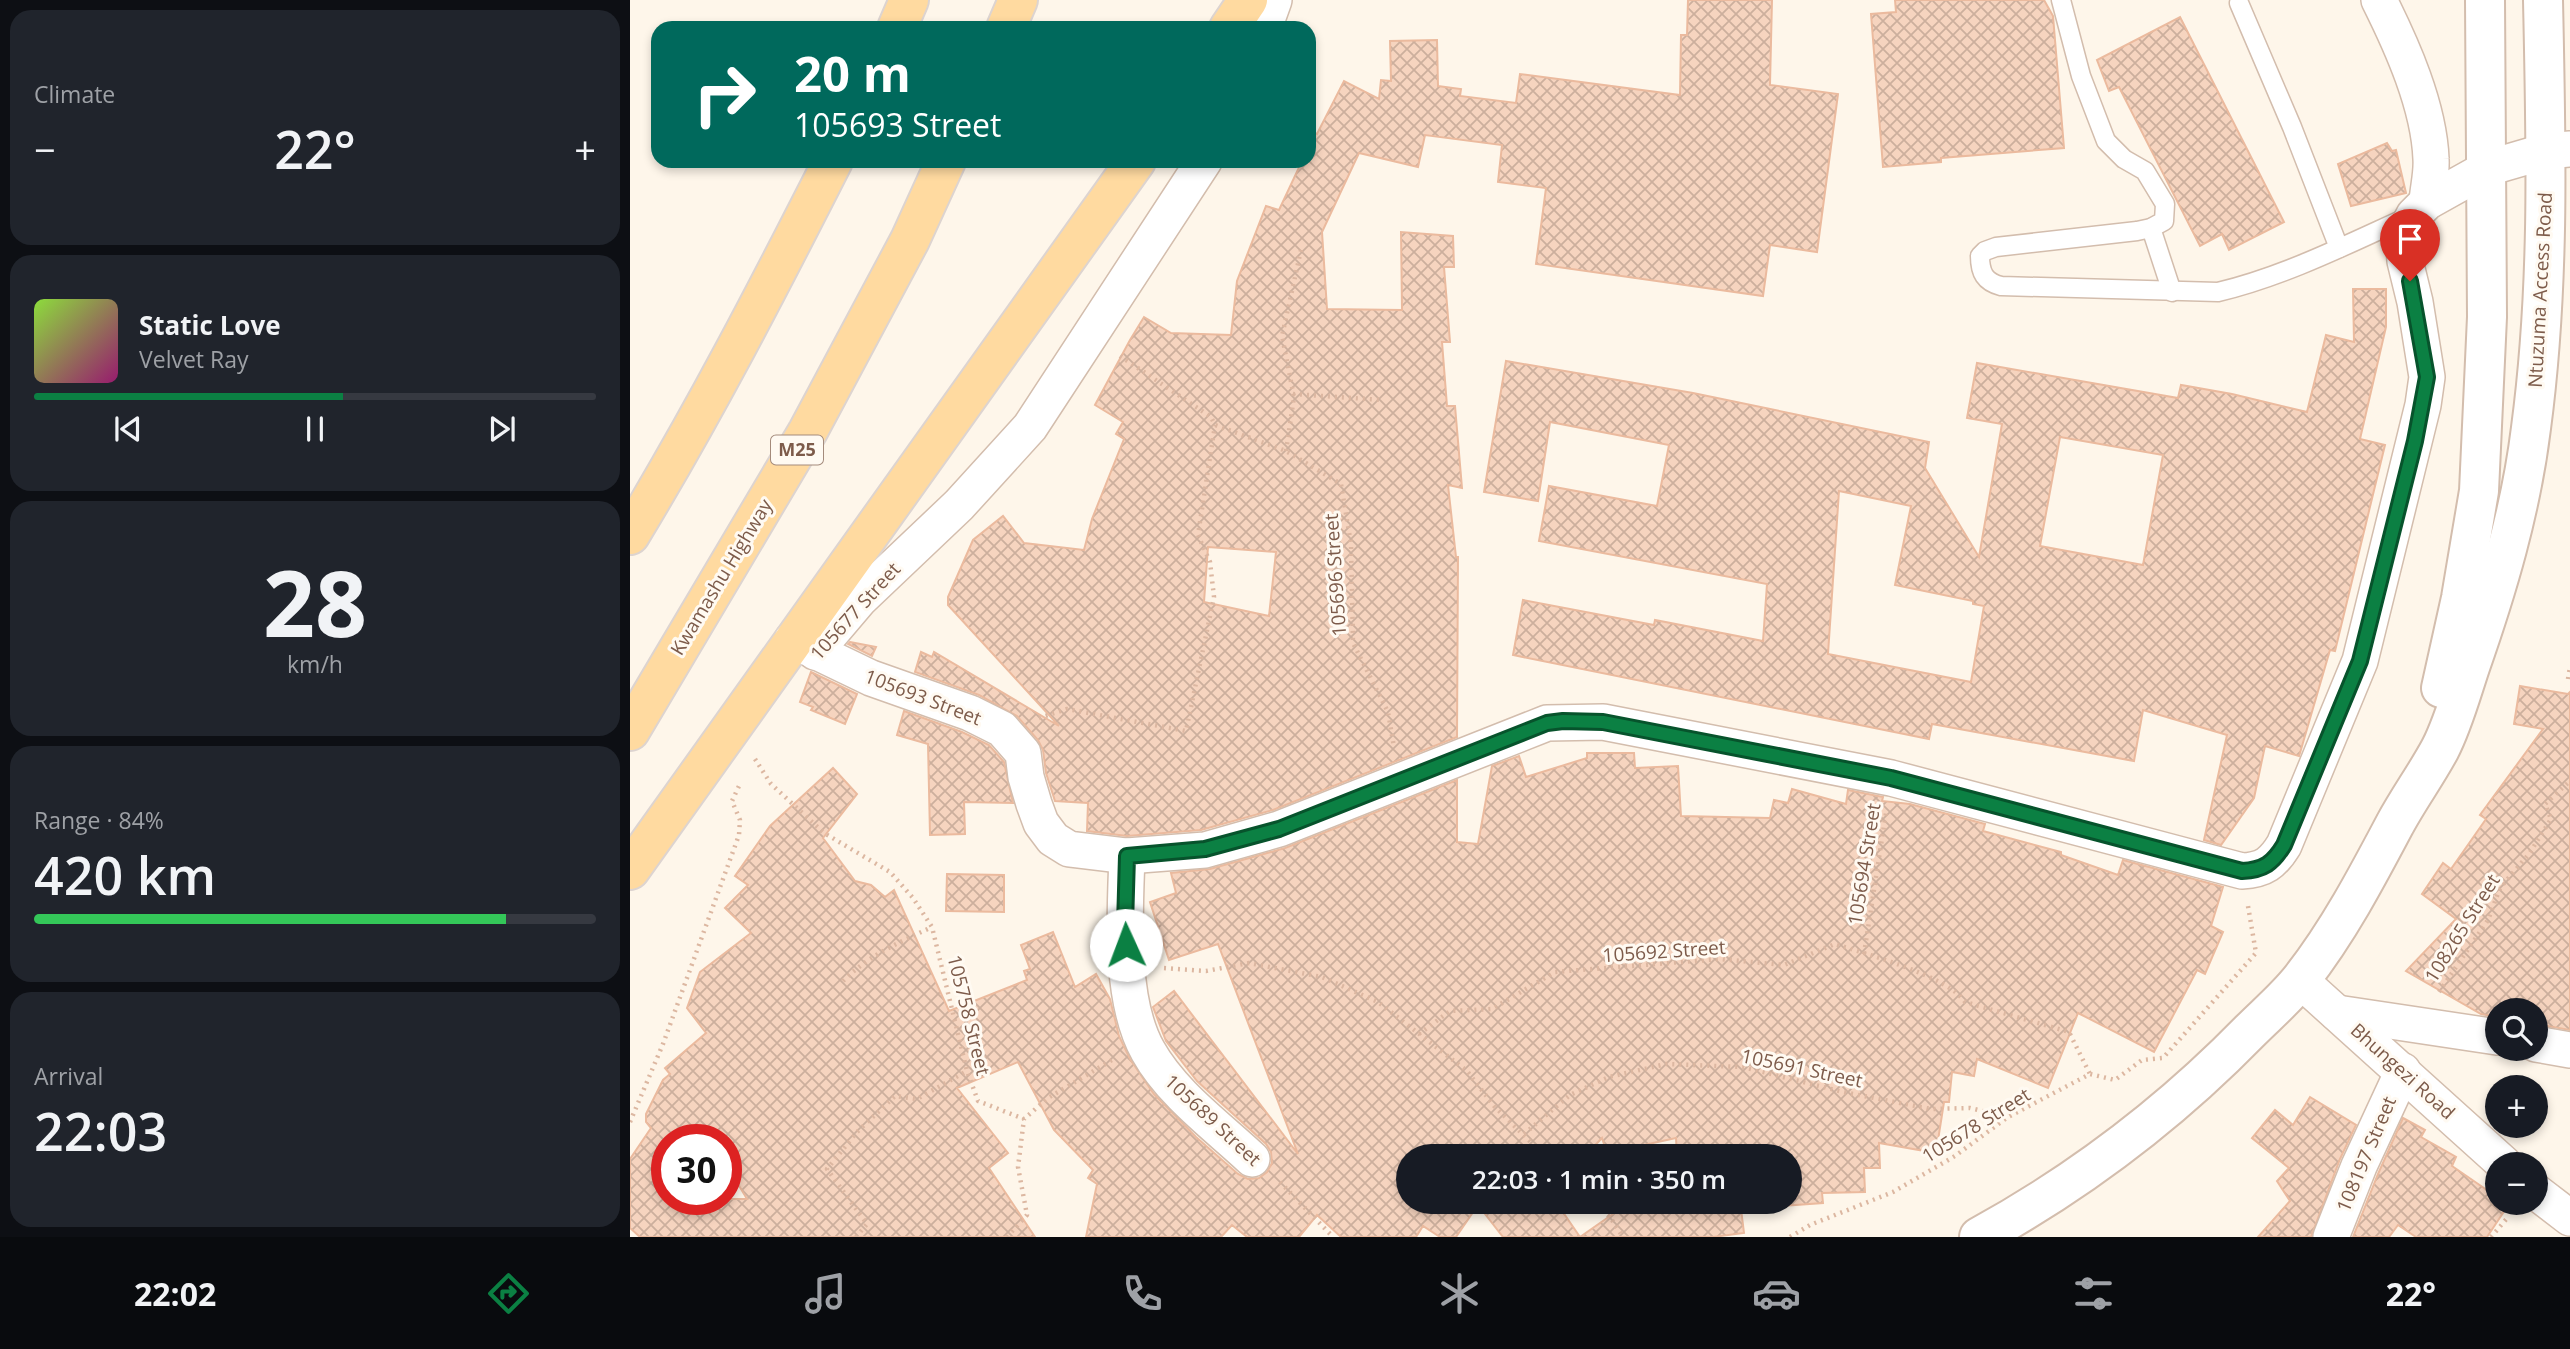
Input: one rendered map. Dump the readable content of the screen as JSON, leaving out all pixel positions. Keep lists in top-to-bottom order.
{
  "streets": {
    "main road": ["M25", "Kwamashu Highway"],
    "street": [
      "Ntuzuma Access Road",
      "105677 Street",
      "105693 Street",
      "Bhungezi Road",
      "105689 Street",
      "108197 Street"
    ],
    "path": [
      "105696 Street",
      "105694 Street",
      "108265 Street",
      "105692 Street",
      "105758 Street",
      "105691 Street",
      "105678 Street"
    ]
  },
  "crossings": [
    ["Ntuzuma Access Road", "Bhungezi Road"],
    ["105696 Street", "105677 Street"],
    ["105696 Street", "105693 Street"],
    ["105677 Street", "105693 Street"],
    ["105693 Street", "105694 Street"],
    ["105693 Street", "105689 Street"],
    ["105693 Street", "105678 Street"],
    ["105694 Street", "105692 Street"],
    ["105692 Street", "105678 Street"],
    ["105691 Street", "105678 Street"],
    ["Bhungezi Road", "108197 Street"]
  ],
  "page": {
    "tile": [
      "Climate",
      ["28", "km/h"],
      ["Range · 84%", "420 km"],
      ["Arrival", "22:03"]
    ],
    "turn": ["20 m", "105693 Street"],
    "heat": ["−", "22°", "+"],
    "song": ["Static Love", "Velvet Ray"],
    "map_buttons": ["+", "−"],
    "limit": "30",
    "trip": "22:03 · 1 min · 350 m",
    "tabs": ["22:02", "22°"]
  }
}
